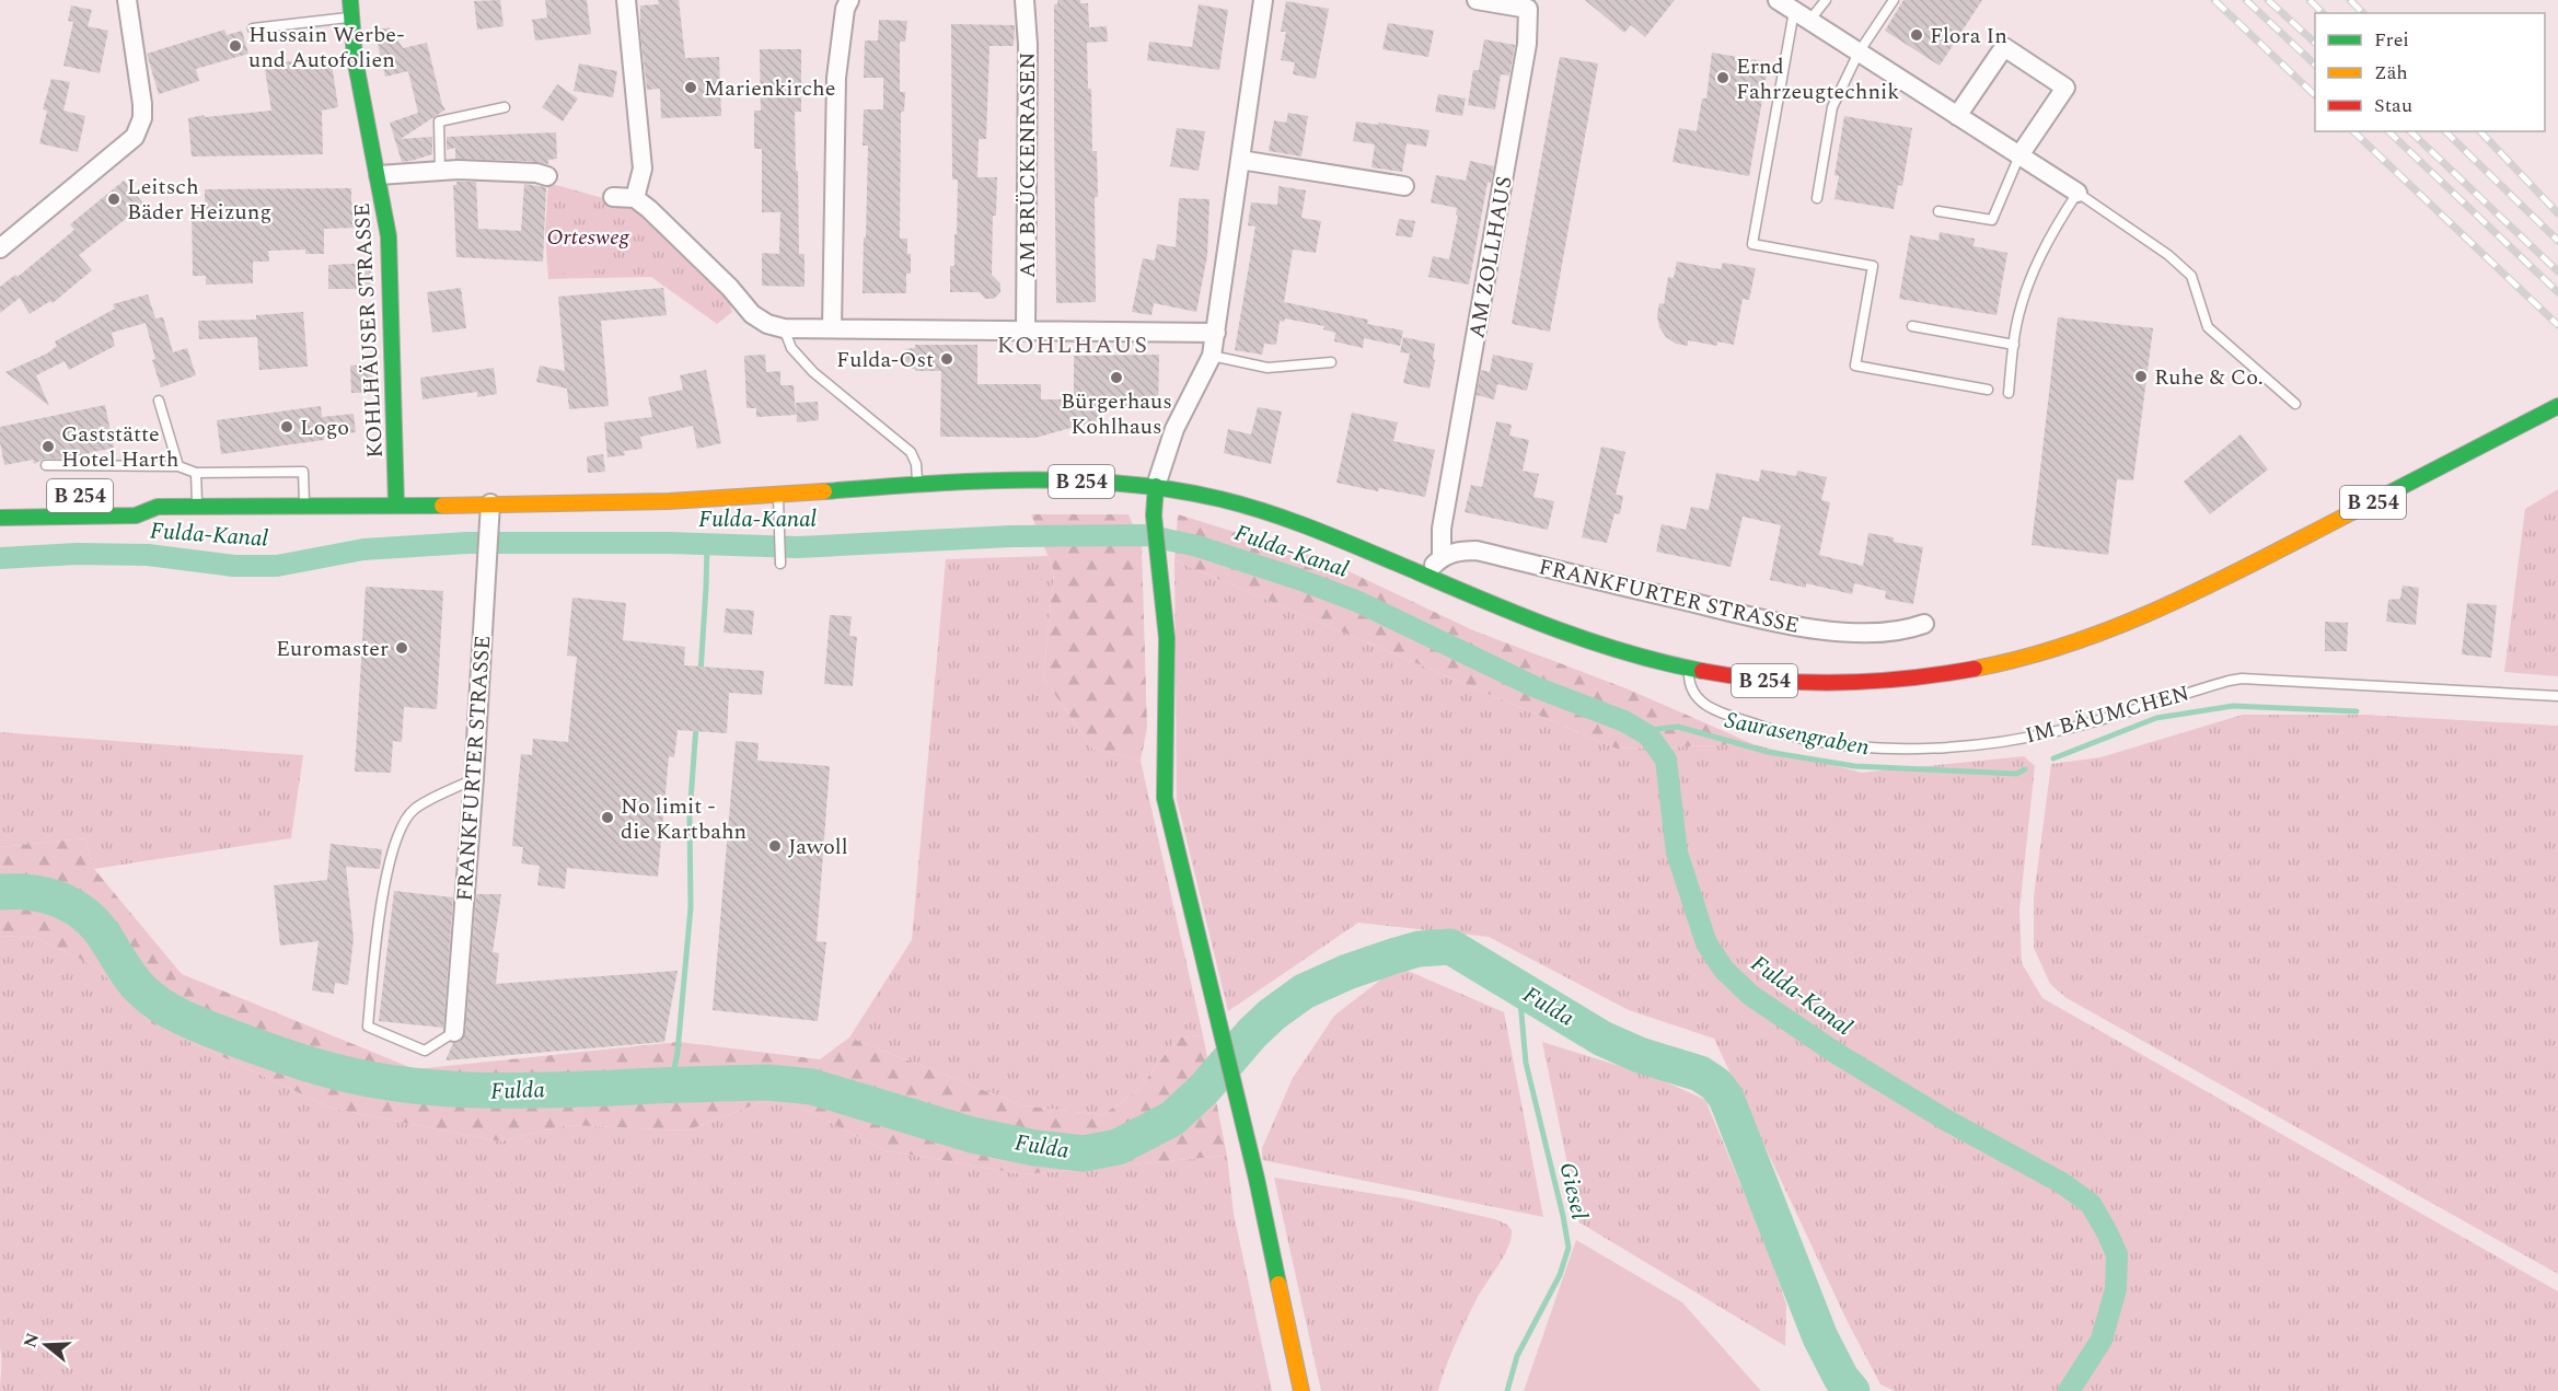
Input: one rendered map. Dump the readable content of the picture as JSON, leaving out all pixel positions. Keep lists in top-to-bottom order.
{
  "streets": {
    "main road": ["KOHLHÄUSER STRASSE", "B 254"],
    "street": ["AM BRÜCKENRASEN", "AM ZOLLHAUS", "FRANKFURTER STRASSE"],
    "lane": ["IM BÄUMCHEN"]
  },
  "crossings": [
    ["AM ZOLLHAUS", "FRANKFURTER STRASSE"],
    ["KOHLHÄUSER STRASSE", "B 254"],
    ["B 254", "FRANKFURTER STRASSE"],
    ["B 254", "IM BÄUMCHEN"]
  ],
  "districts": ["KOHLHAUS"],
  "water": [
    "Fulda-Kanal",
    "Saurasengraben",
    "Fulda",
    "Giesel"
  ],
  "parks": ["Ortesweg"],
  "places": [
    "Flora In",
    "Hussain Werbe- und Autofolien",
    "Ernd Fahrzeugtechnik",
    "Marienkirche",
    "Leitsch Bäder Heizung",
    "Fulda-Ost",
    "Ruhe & Co.",
    "Bürgerhaus Kohlhaus",
    "Logo",
    "Gaststätte Hotel Harth",
    "Euromaster",
    "No limit - die Kartbahn",
    "Jawoll"
  ],
  "legend": ["Frei", "Zäh", "Stau"],
  "north": "left"
}
